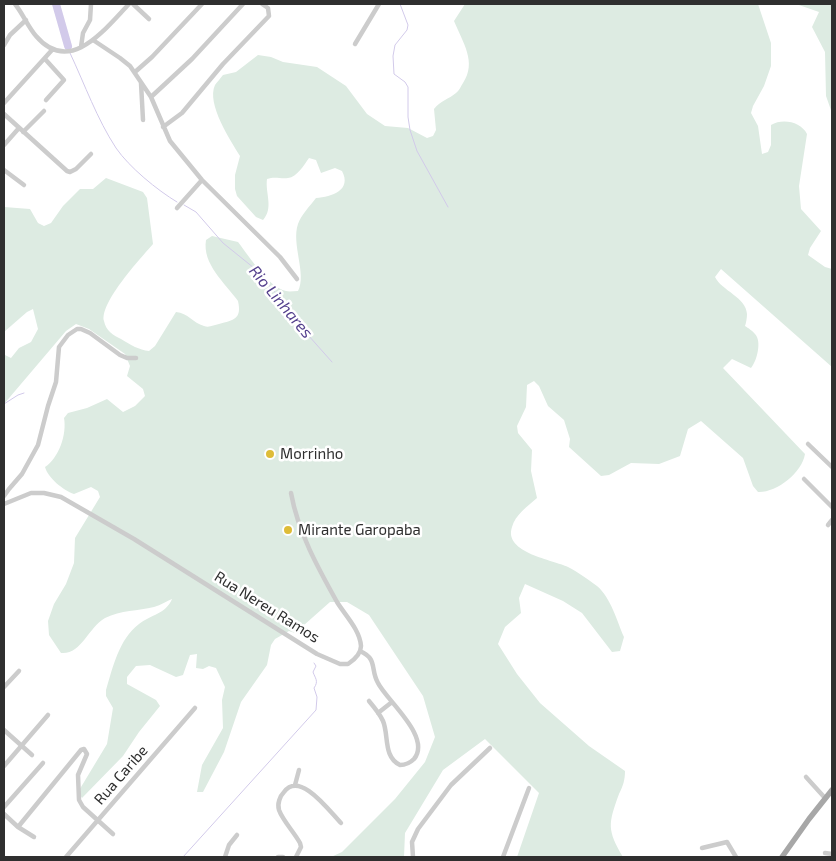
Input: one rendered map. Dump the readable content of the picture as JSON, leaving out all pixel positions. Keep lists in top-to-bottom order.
{
  "streets": {
    "street": ["Rua Nereu Ramos", "Rua Caribe"]
  },
  "water": ["Rio Linhares"],
  "places": ["Morrinho", "Mirante Garopaba"]
}
